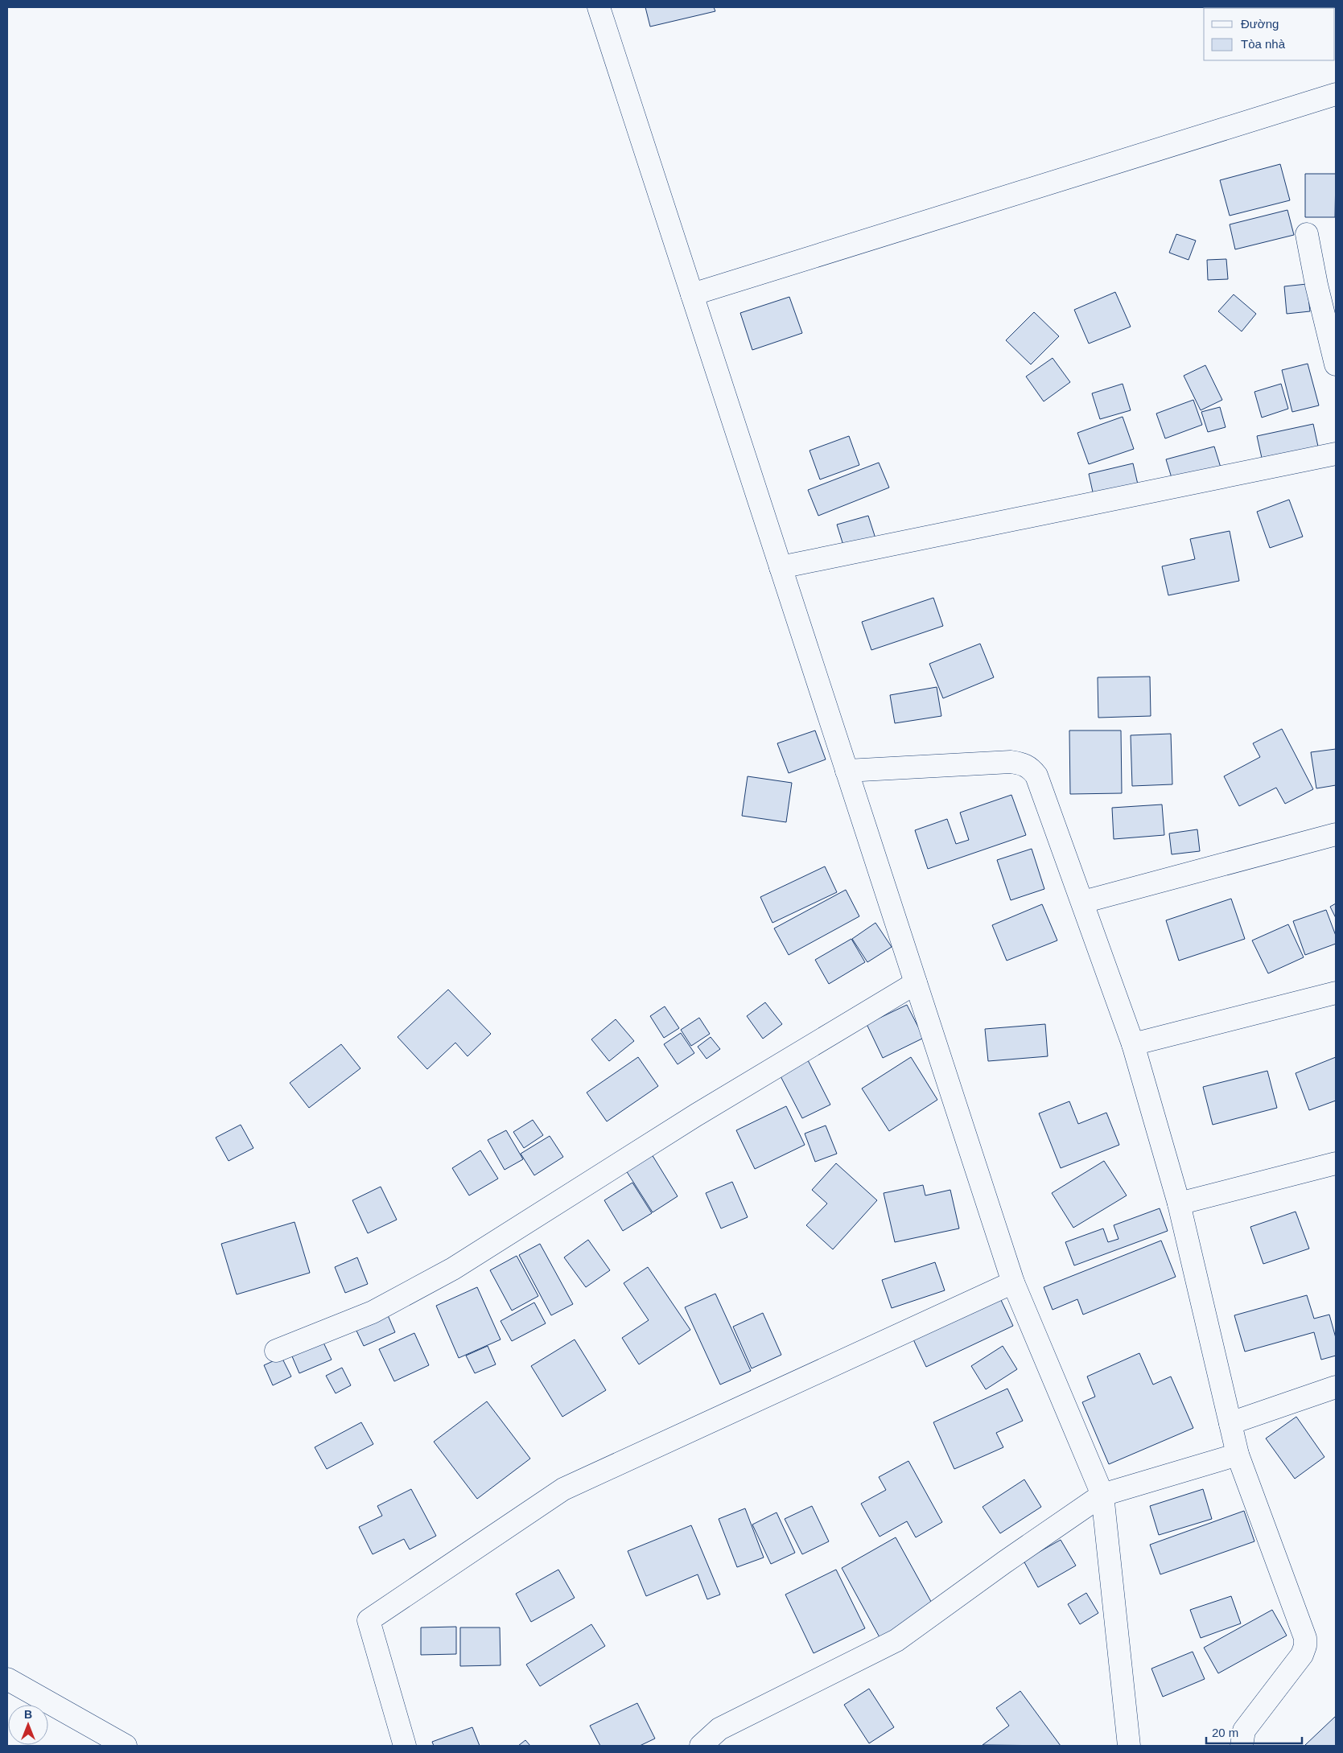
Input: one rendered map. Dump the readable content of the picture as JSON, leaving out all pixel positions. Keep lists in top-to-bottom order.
{
  "legend": ["Đường", "Tòa nhà"],
  "scale_bar": "20 m",
  "north": "top"
}
